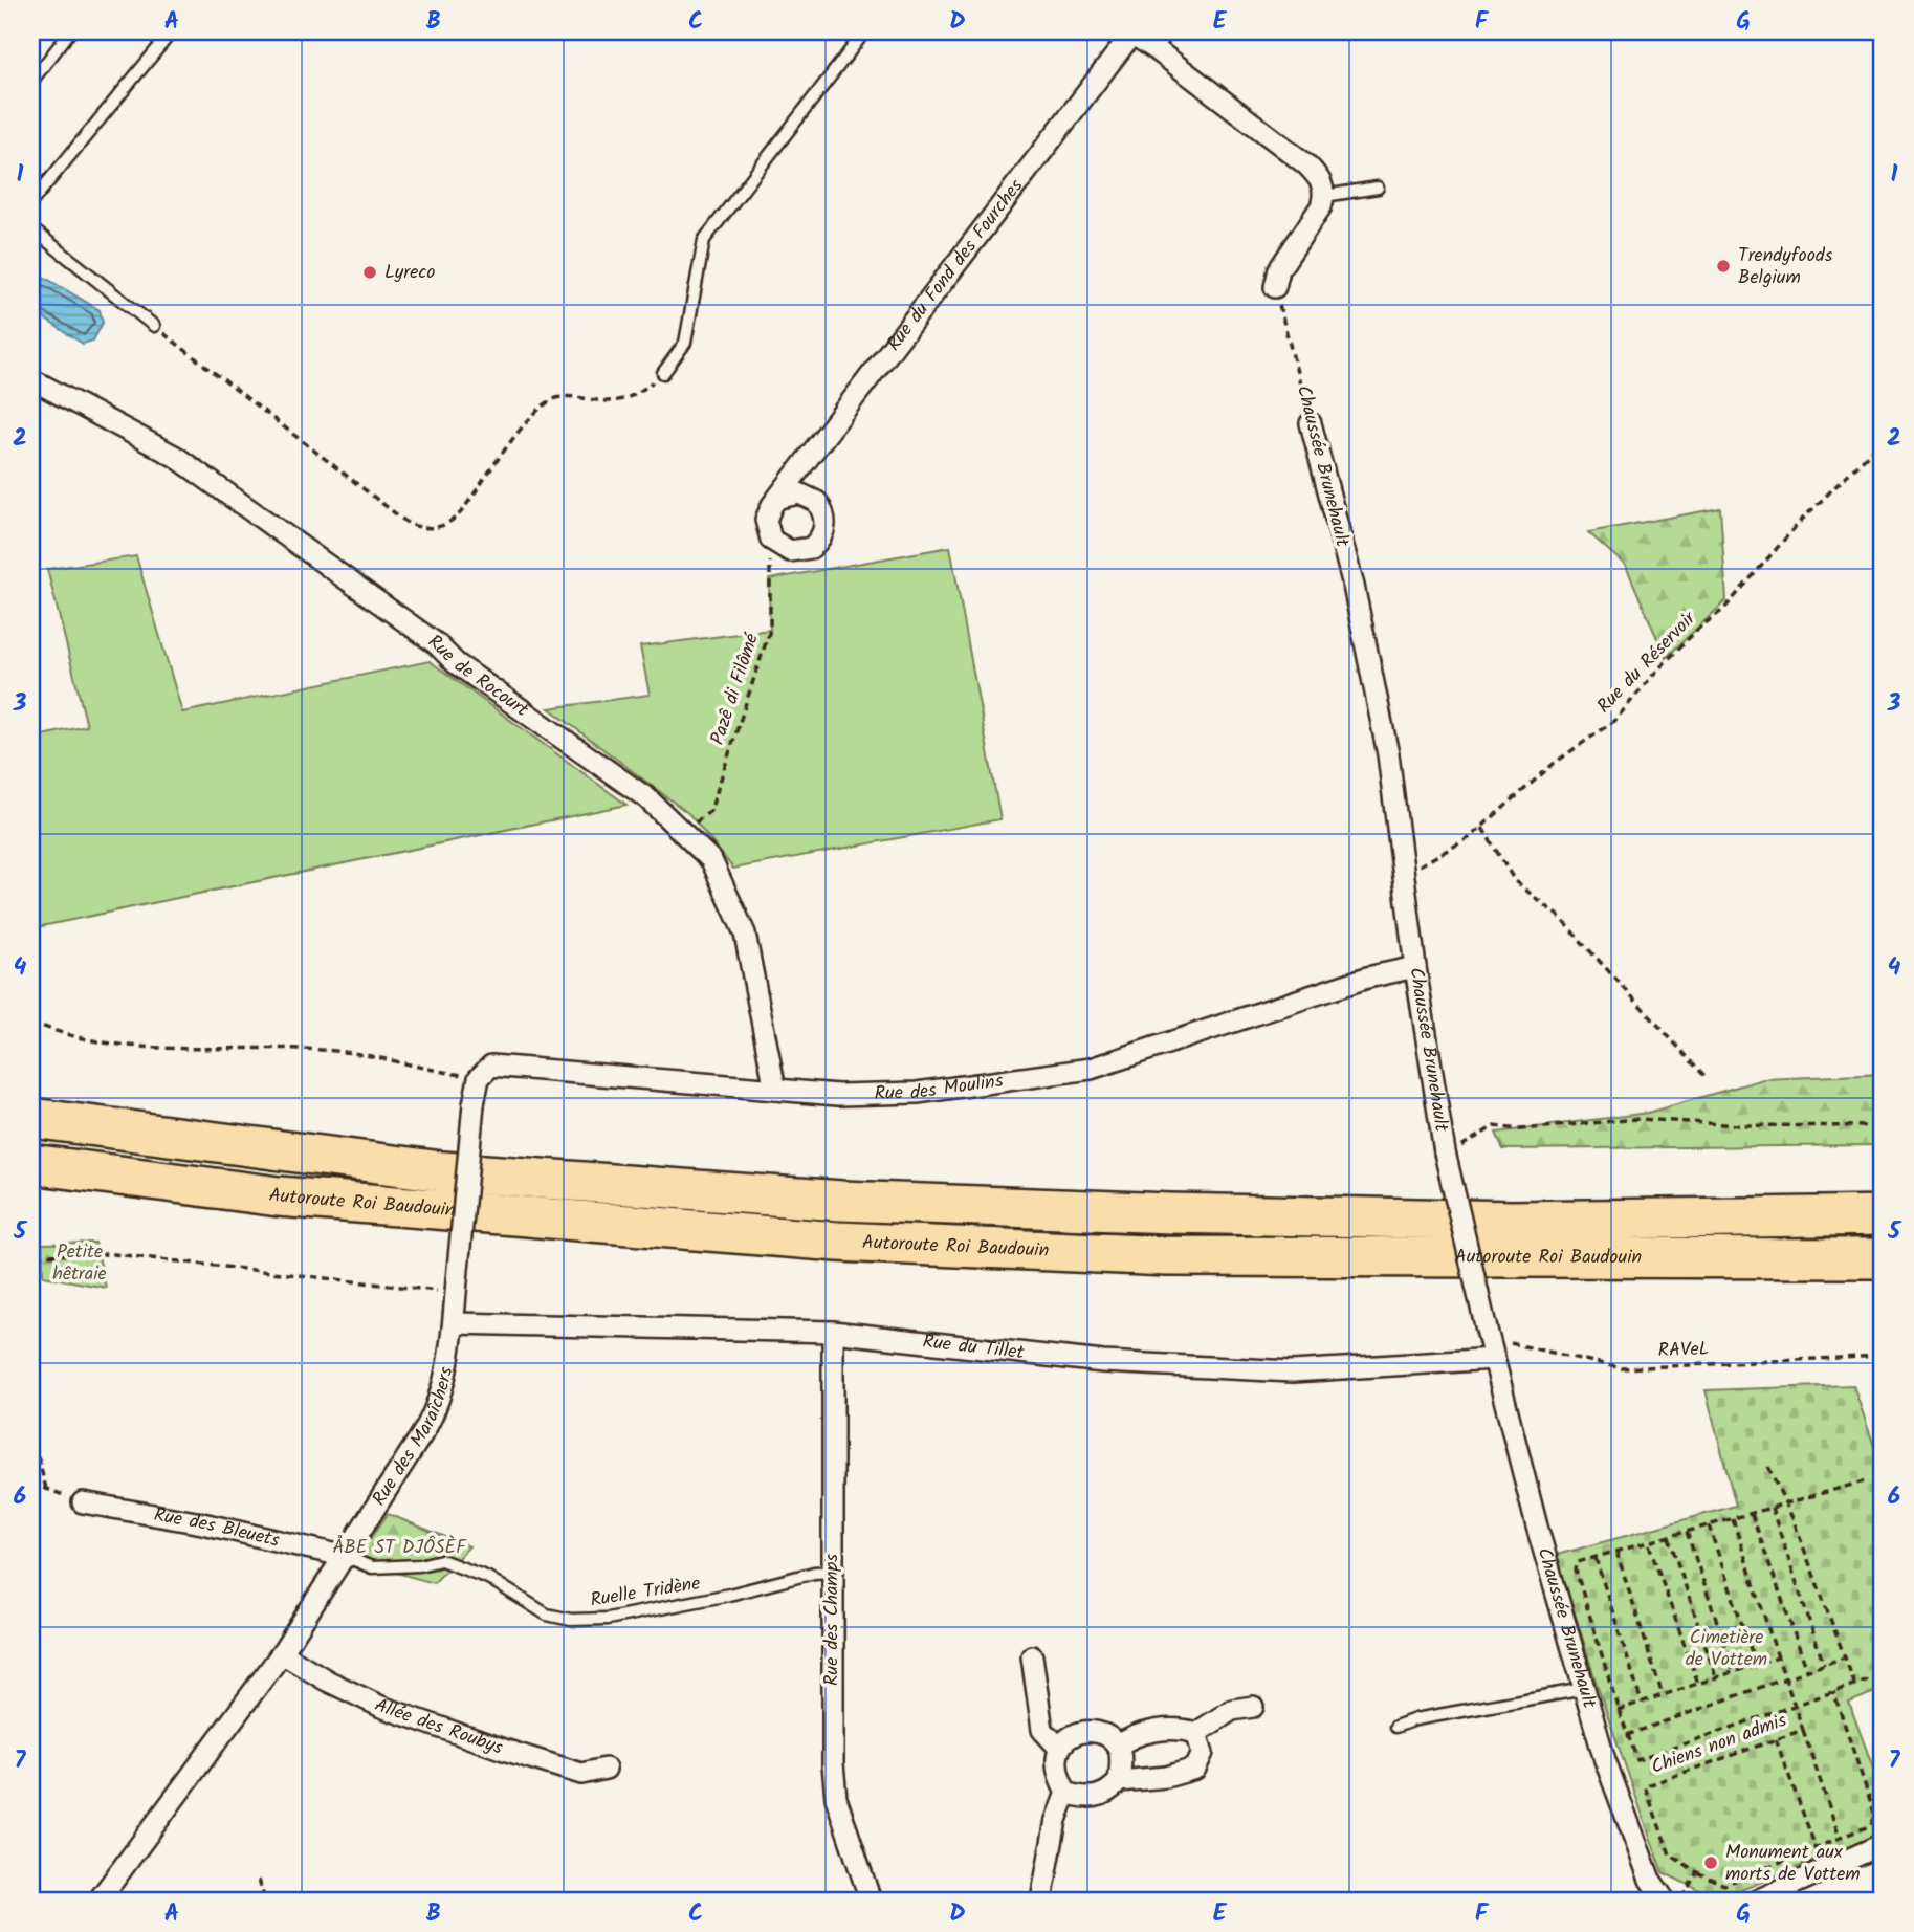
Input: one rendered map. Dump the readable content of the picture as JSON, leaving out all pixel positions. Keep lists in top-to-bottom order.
{
  "streets": {
    "highway": ["Autoroute Roi Baudouin"],
    "street": [
      "Rue du Fond des Fourches",
      "Chaussée Brunehault",
      "Rue de Rocourt",
      "Rue des Moulins",
      "Rue du Tillet",
      "Rue des Maraîchers",
      "Rue des Bleuets",
      "Rue des Champs",
      "Allée des Roubys"
    ],
    "lane": ["Ruelle Tridène"],
    "path": [
      "Rue du Réservoir",
      "Pazê di Filômé",
      "RAVeL",
      "Chiens non admis"
    ]
  },
  "crossings": [
    ["Rue du Fond des Fourches", "Pazê di Filômé"],
    ["Chaussée Brunehault", "Rue du Réservoir"],
    ["Chaussée Brunehault", "Rue des Moulins"],
    ["Chaussée Brunehault", "Rue du Tillet"],
    ["Chaussée Brunehault", "RAVeL"],
    ["Rue de Rocourt", "Pazê di Filômé"],
    ["Rue de Rocourt", "Rue des Moulins"],
    ["Rue des Moulins", "Rue des Maraîchers"],
    ["Rue du Tillet", "RAVeL"],
    ["Rue du Tillet", "Rue des Maraîchers"],
    ["Rue du Tillet", "Rue des Champs"],
    ["Rue des Maraîchers", "Rue des Bleuets"],
    ["Rue des Maraîchers", "Ruelle Tridène"],
    ["Rue des Maraîchers", "Allée des Roubys"],
    ["Rue des Bleuets", "Ruelle Tridène"],
    ["Ruelle Tridène", "Rue des Champs"]
  ],
  "parks": ["Petite hêtraie", "ÅBE ST DJÔSÈF", "Cimetière de Vottem"],
  "places": ["Trendyfoods Belgium", "Lyreco", "Monument aux morts de Vottem"],
  "grid": {
    "columns": [
      "A",
      "B",
      "C",
      "D",
      "E",
      "F",
      "G"
    ],
    "rows": [
      "1",
      "2",
      "3",
      "4",
      "5",
      "6",
      "7"
    ]
  }
}
